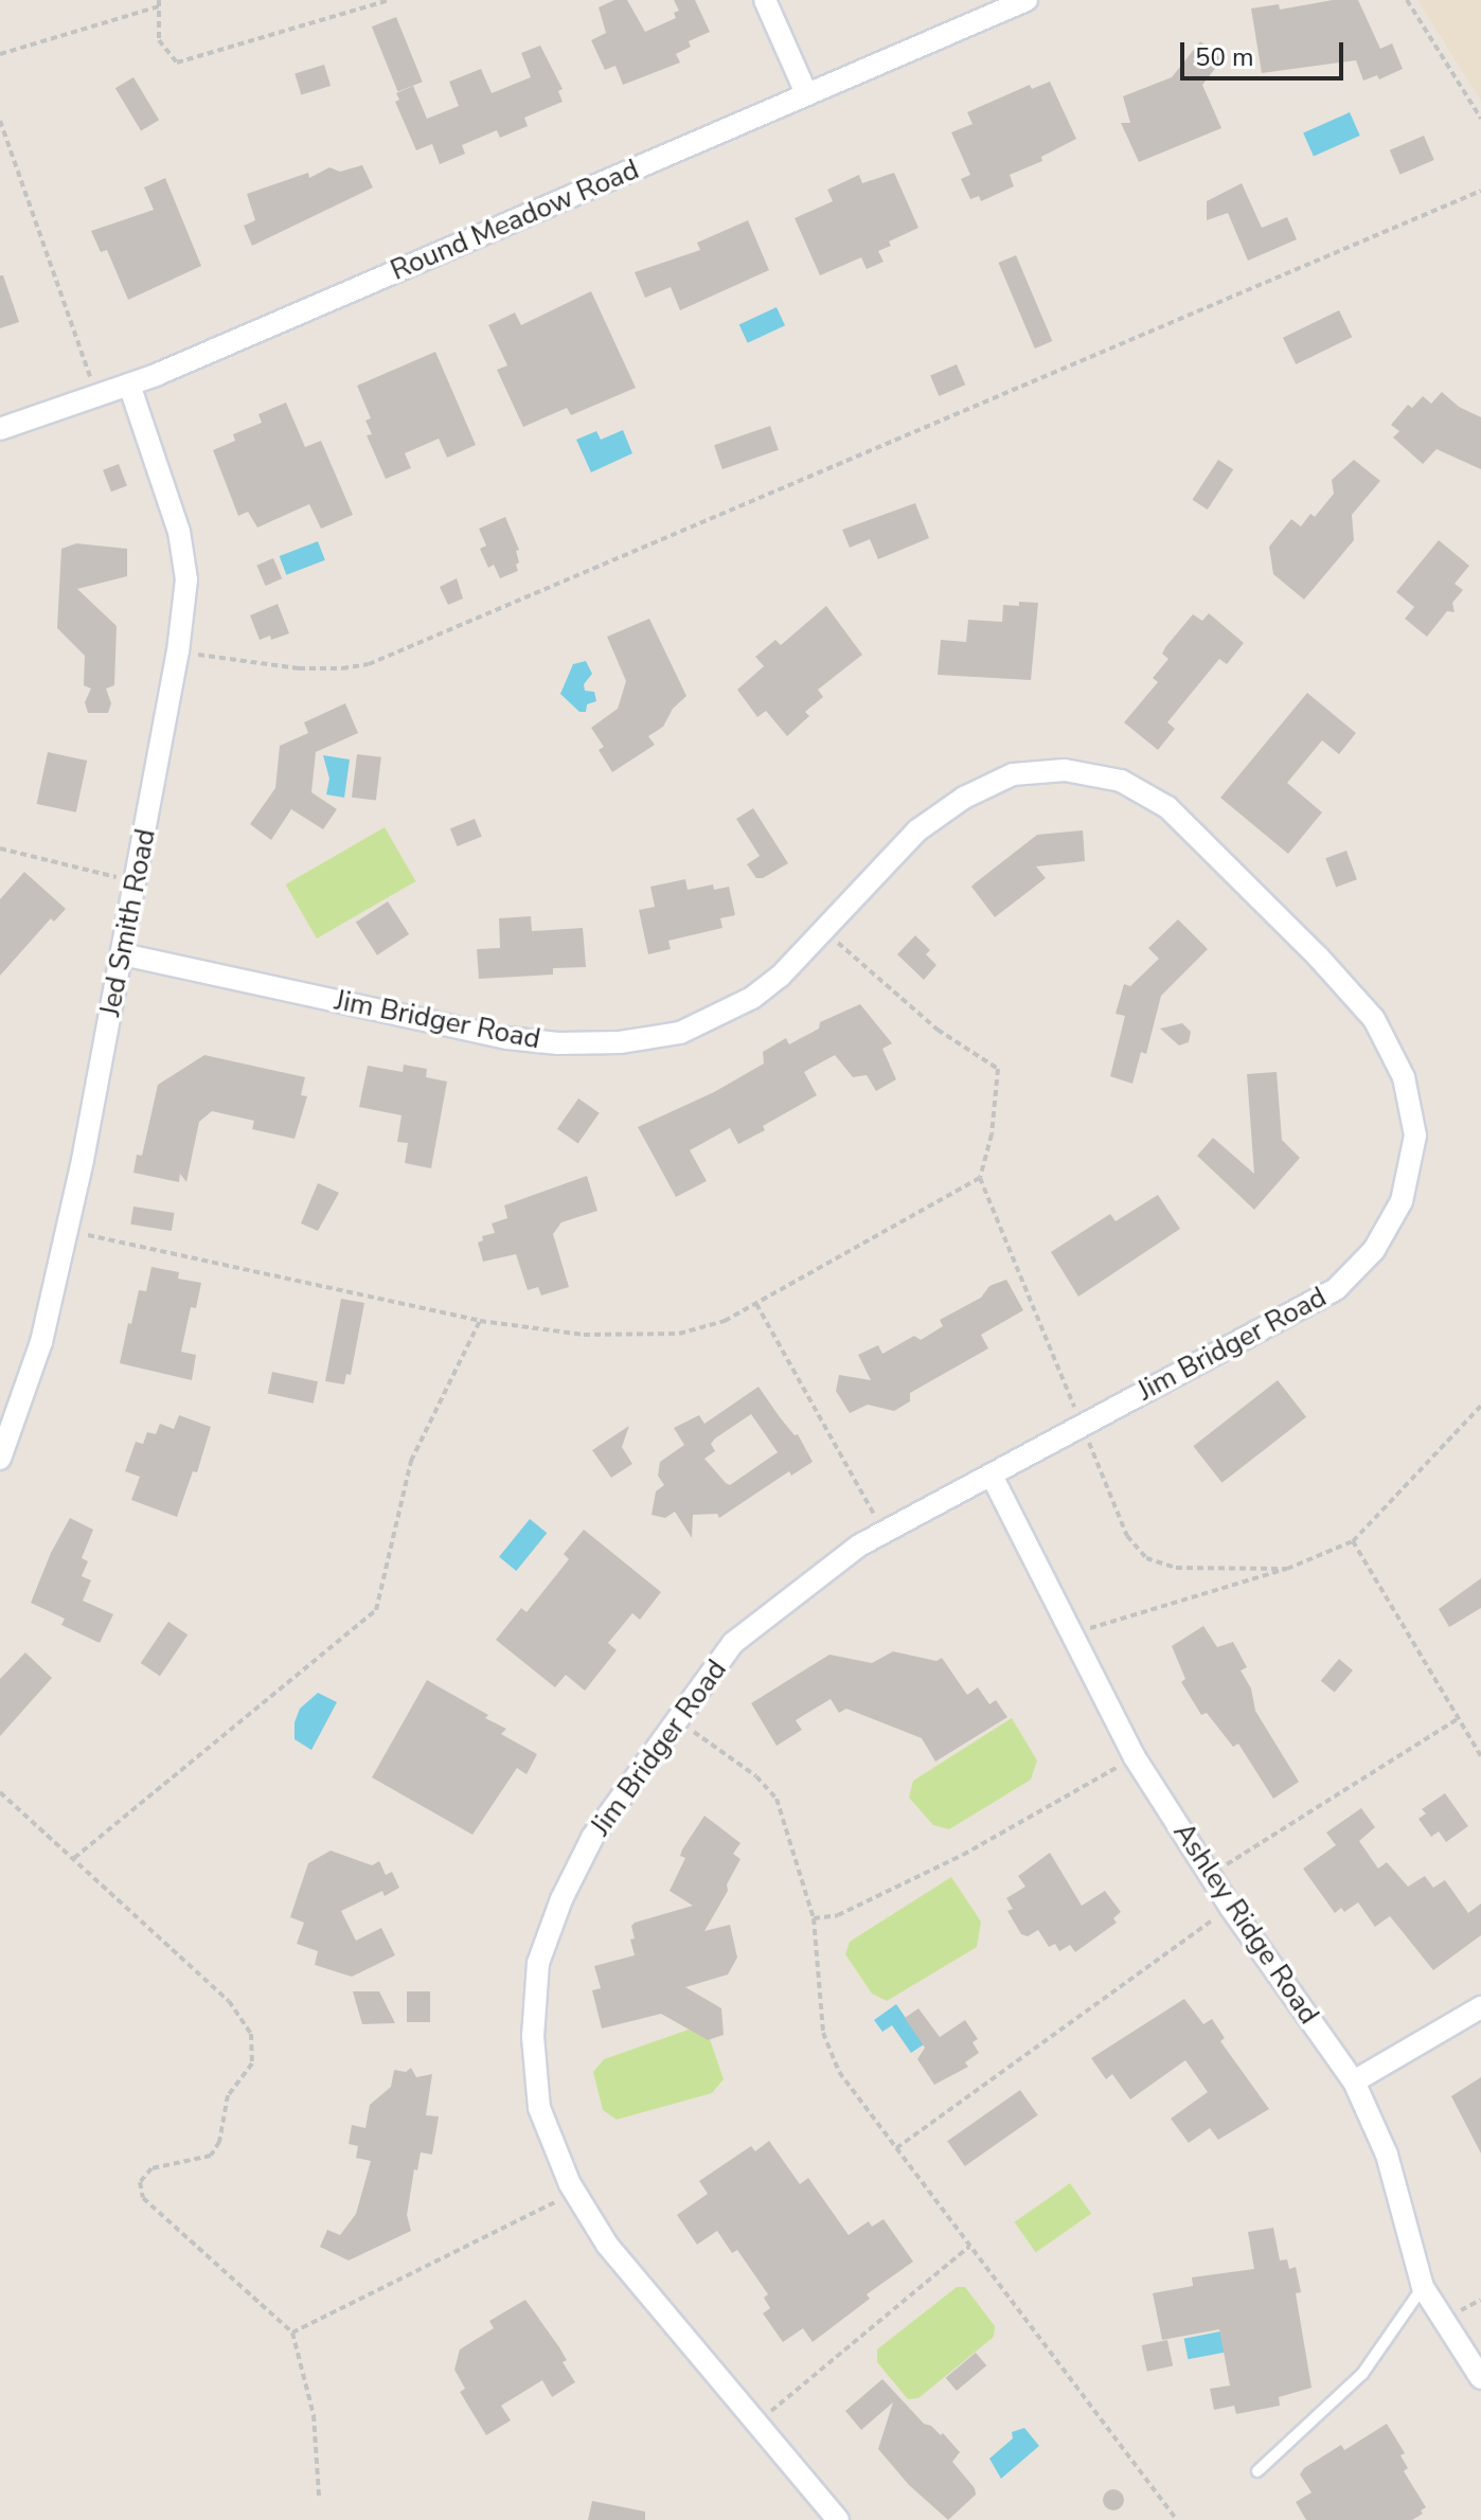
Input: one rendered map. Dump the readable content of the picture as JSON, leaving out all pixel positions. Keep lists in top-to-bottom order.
{
  "streets": {
    "street": [
      "Round Meadow Road",
      "Jed Smith Road",
      "Jim Bridger Road",
      "Ashley Ridge Road"
    ]
  },
  "crossings": [
    ["Round Meadow Road", "Jed Smith Road"],
    ["Jed Smith Road", "Jim Bridger Road"],
    ["Jim Bridger Road", "Ashley Ridge Road"]
  ],
  "scale_bar": "50 m"
}
